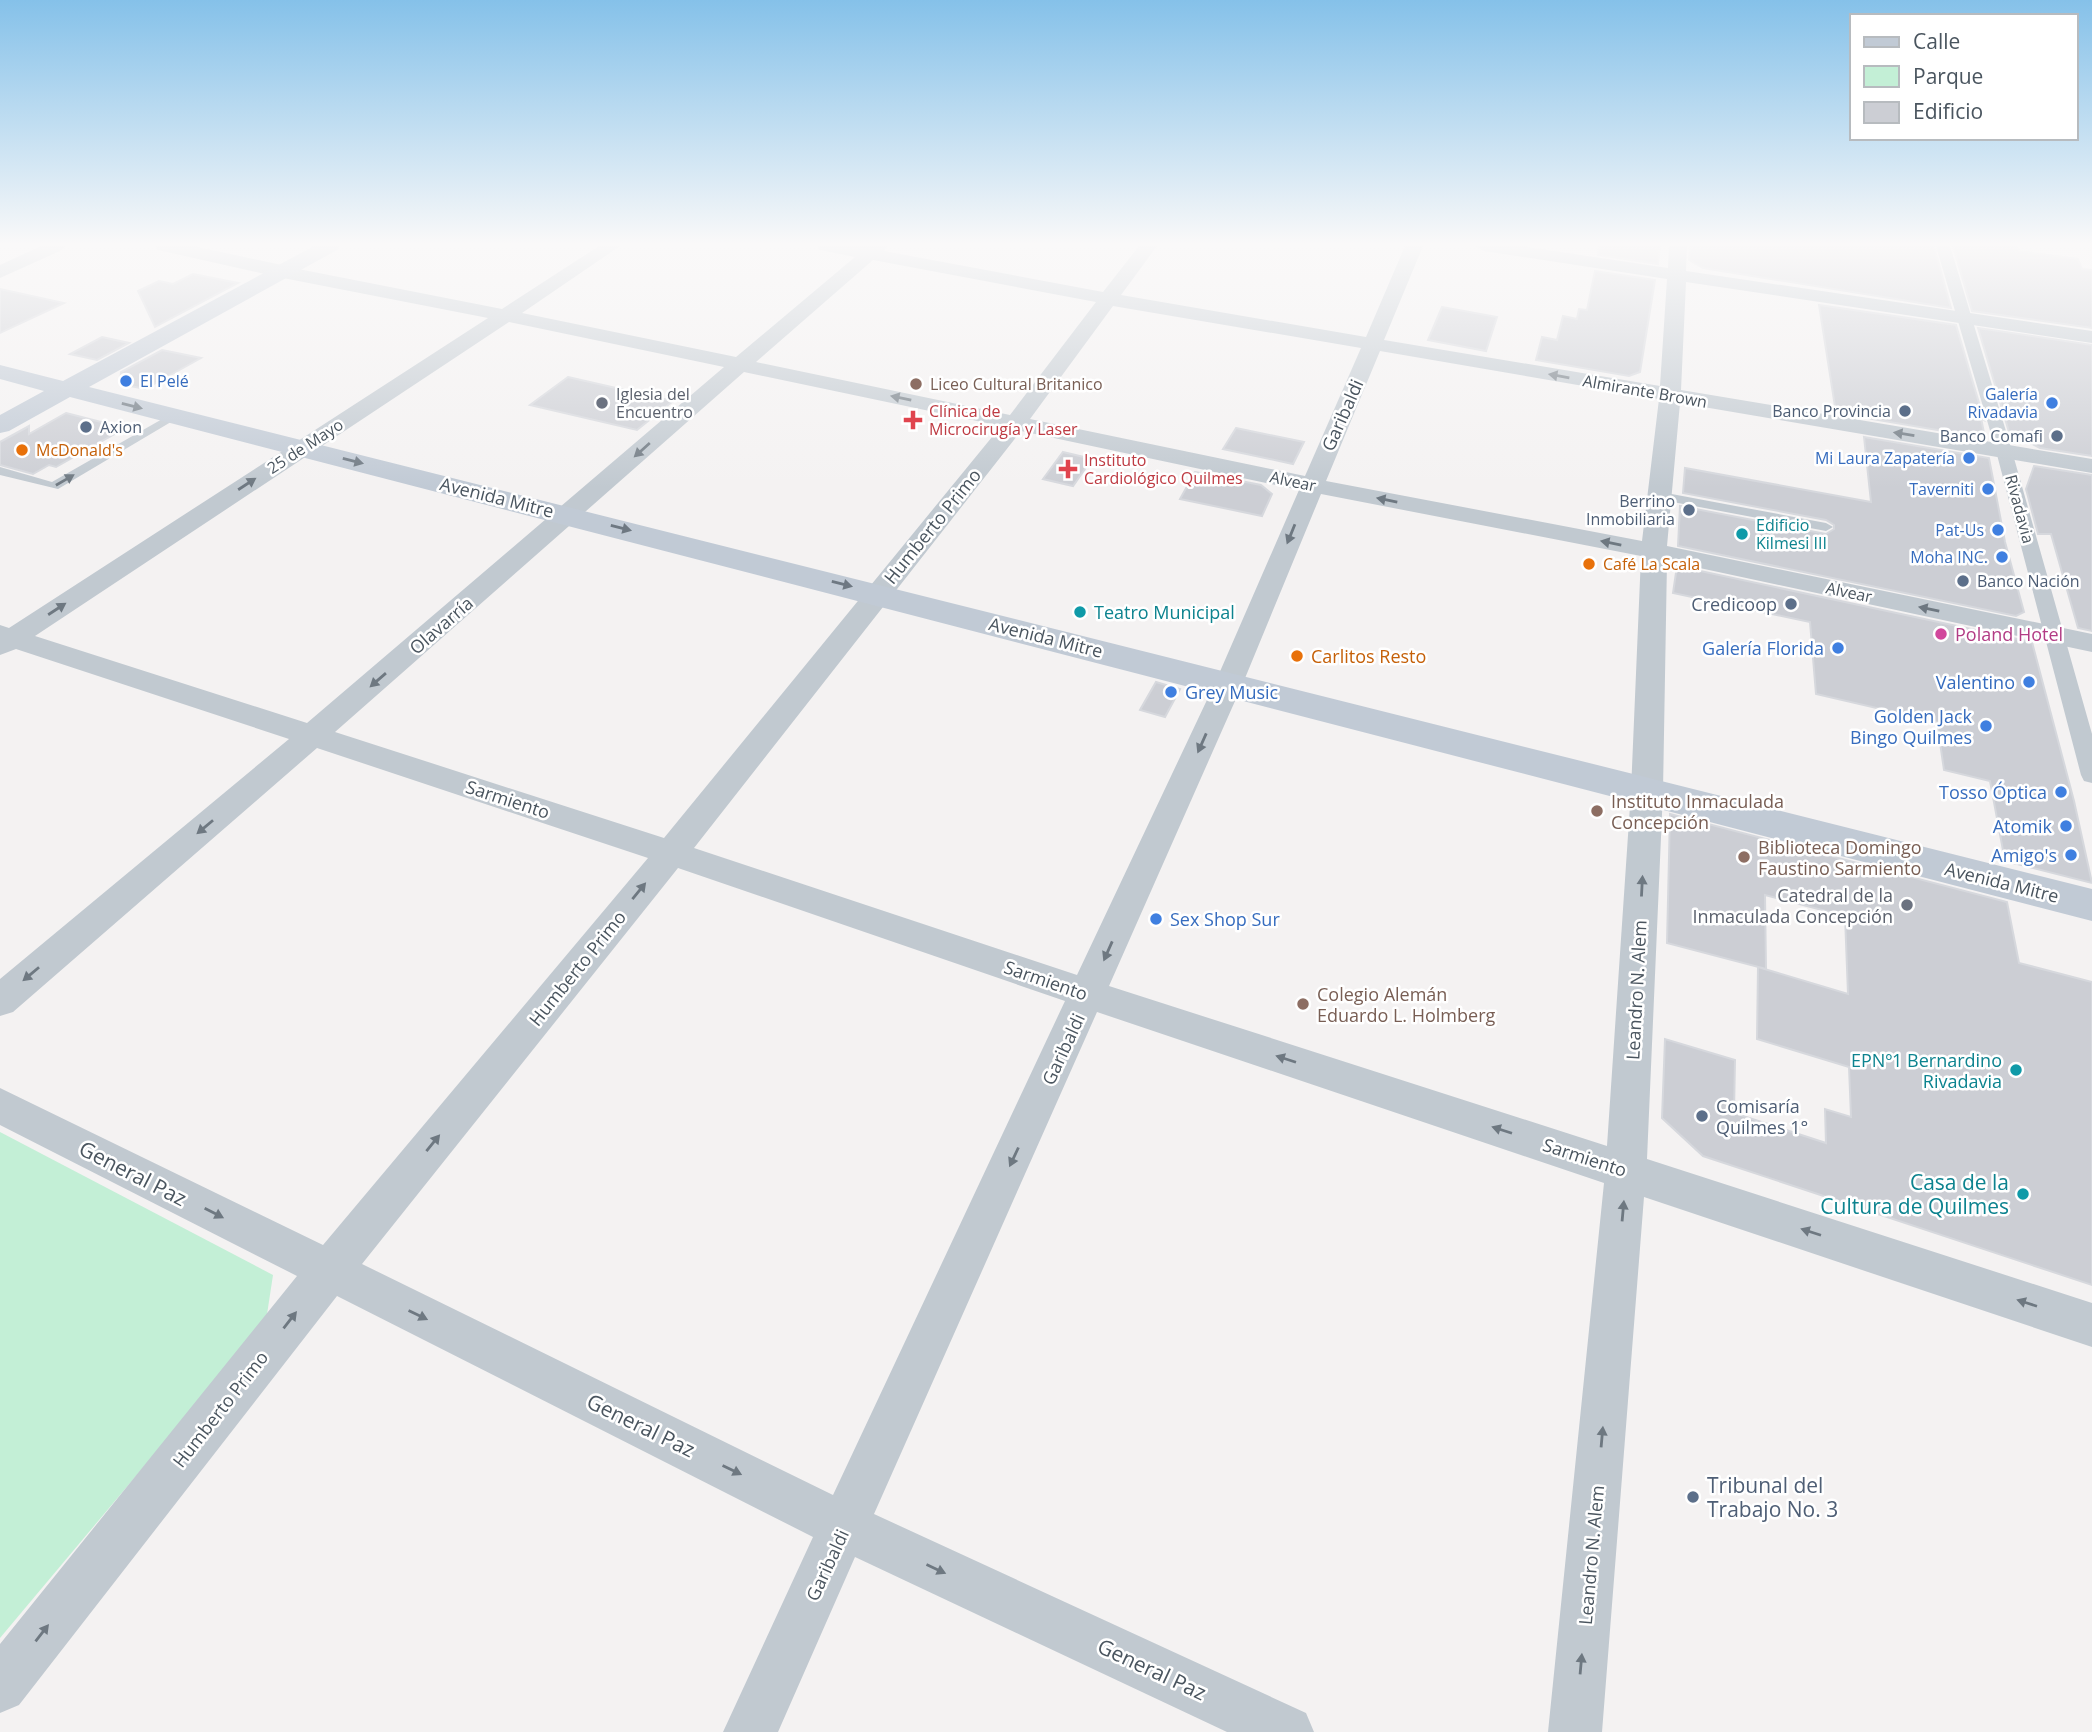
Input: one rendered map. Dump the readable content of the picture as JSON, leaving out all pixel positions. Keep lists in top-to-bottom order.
{
  "streets": {
    "main road": ["Avenida Mitre"],
    "street": [
      "Almirante Brown",
      "Garibaldi",
      "25 de Mayo",
      "Alvear",
      "Rivadavia",
      "Humberto Primo",
      "Olavarría",
      "Sarmiento",
      "Leandro N. Alem",
      "General Paz"
    ]
  },
  "crossings": [
    ["Almirante Brown", "Garibaldi"],
    ["Almirante Brown", "Rivadavia"],
    ["Almirante Brown", "Leandro N. Alem"],
    ["Garibaldi", "Alvear"],
    ["Garibaldi", "Avenida Mitre"],
    ["Garibaldi", "Sarmiento"],
    ["Garibaldi", "General Paz"],
    ["25 de Mayo", "Avenida Mitre"],
    ["25 de Mayo", "Sarmiento"],
    ["Alvear", "Rivadavia"],
    ["Alvear", "Humberto Primo"],
    ["Alvear", "Olavarría"],
    ["Alvear", "Leandro N. Alem"],
    ["Avenida Mitre", "Humberto Primo"],
    ["Avenida Mitre", "Olavarría"],
    ["Avenida Mitre", "Leandro N. Alem"],
    ["Humberto Primo", "Sarmiento"],
    ["Humberto Primo", "General Paz"],
    ["Olavarría", "Sarmiento"],
    ["Sarmiento", "Leandro N. Alem"]
  ],
  "one_way": [
    "Almirante Brown",
    "Garibaldi",
    "25 de Mayo",
    "Alvear",
    "Humberto Primo",
    "Olavarría",
    "Sarmiento",
    "Leandro N. Alem",
    "General Paz"
  ],
  "places": {
    "other": [
      "El Pelé",
      "Liceo Cultural Britanico",
      "Iglesia del Encuentro",
      "Galería Rivadavia",
      "Banco Provincia",
      "Axion",
      "Banco Comafi",
      "McDonald's",
      "Mi Laura Zapatería",
      "Taverniti",
      "Berrino Inmobiliaria",
      "Pat-Us",
      "Edificio Kilmesi III",
      "Moha INC.",
      "Café La Scala",
      "Banco Nación",
      "Credicoop",
      "Teatro Municipal",
      "Poland Hotel",
      "Galería Florida",
      "Carlitos Resto",
      "Valentino",
      "Grey Music",
      "Golden Jack Bingo Quilmes",
      "Tosso Óptica",
      "Instituto Inmaculada Concepción",
      "Atomik",
      "Amigo's",
      "Biblioteca Domingo Faustino Sarmiento",
      "Catedral de la Inmaculada Concepción",
      "Sex Shop Sur",
      "Colegio Alemán Eduardo L. Holmberg",
      "EPNº1 Bernardino Rivadavia",
      "Comisaría Quilmes 1°",
      "Casa de la Cultura de Quilmes",
      "Tribunal del Trabajo No. 3"
    ],
    "health": ["Clínica de Microcirugía y Laser", "Instituto Cardiológico Quilmes"]
  },
  "legend": ["Calle", "Parque", "Edificio"]
}
